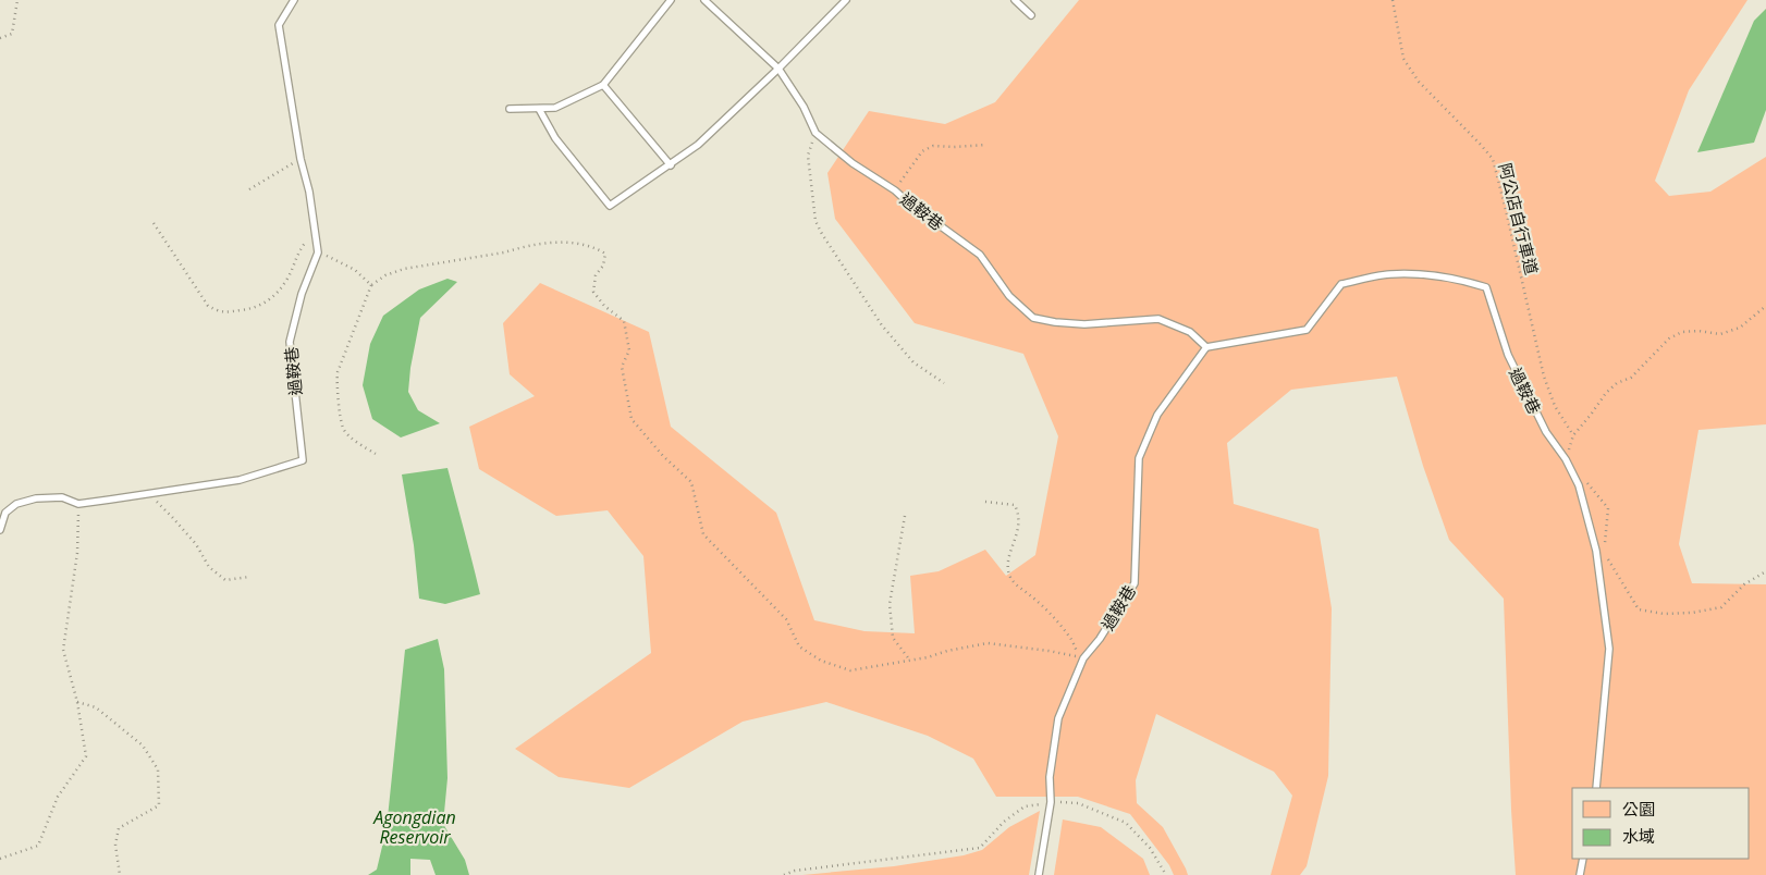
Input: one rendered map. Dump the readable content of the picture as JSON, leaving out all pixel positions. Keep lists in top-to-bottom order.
{
  "streets": {
    "lane": ["過鞍巷"],
    "path": ["阿公店自行車道"]
  },
  "water": ["Agongdian Reservoir"],
  "legend": ["公園", "水域"]
}
